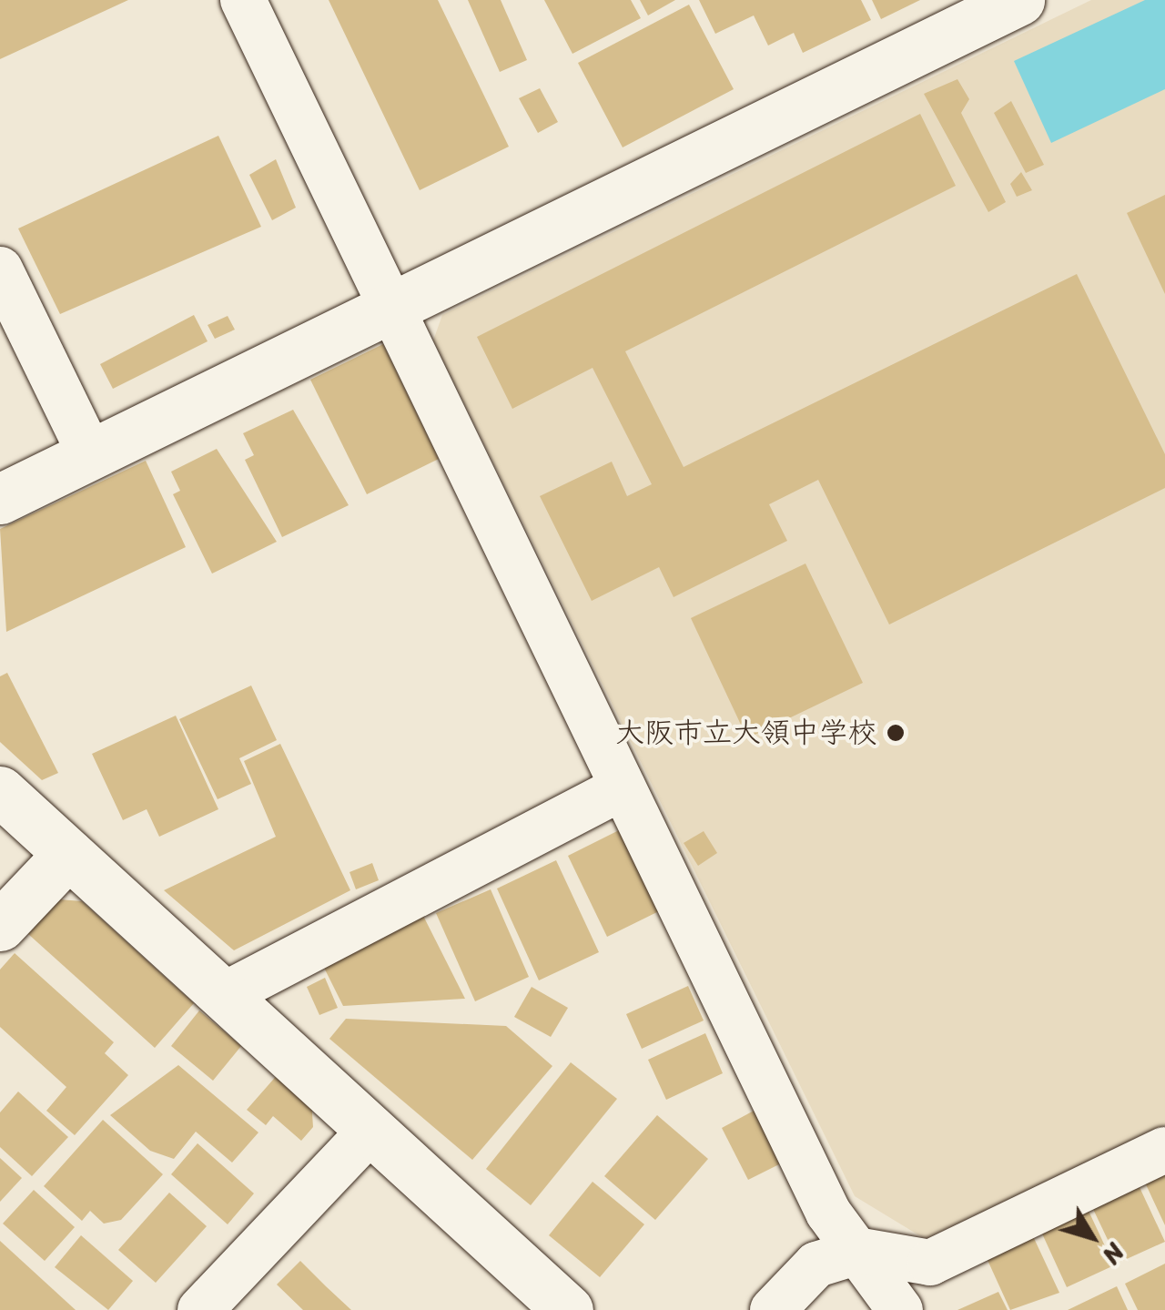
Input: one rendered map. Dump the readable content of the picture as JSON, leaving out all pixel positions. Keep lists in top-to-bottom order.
{
  "places": ["大阪市立大領中学校"],
  "north": "bottom right"
}
